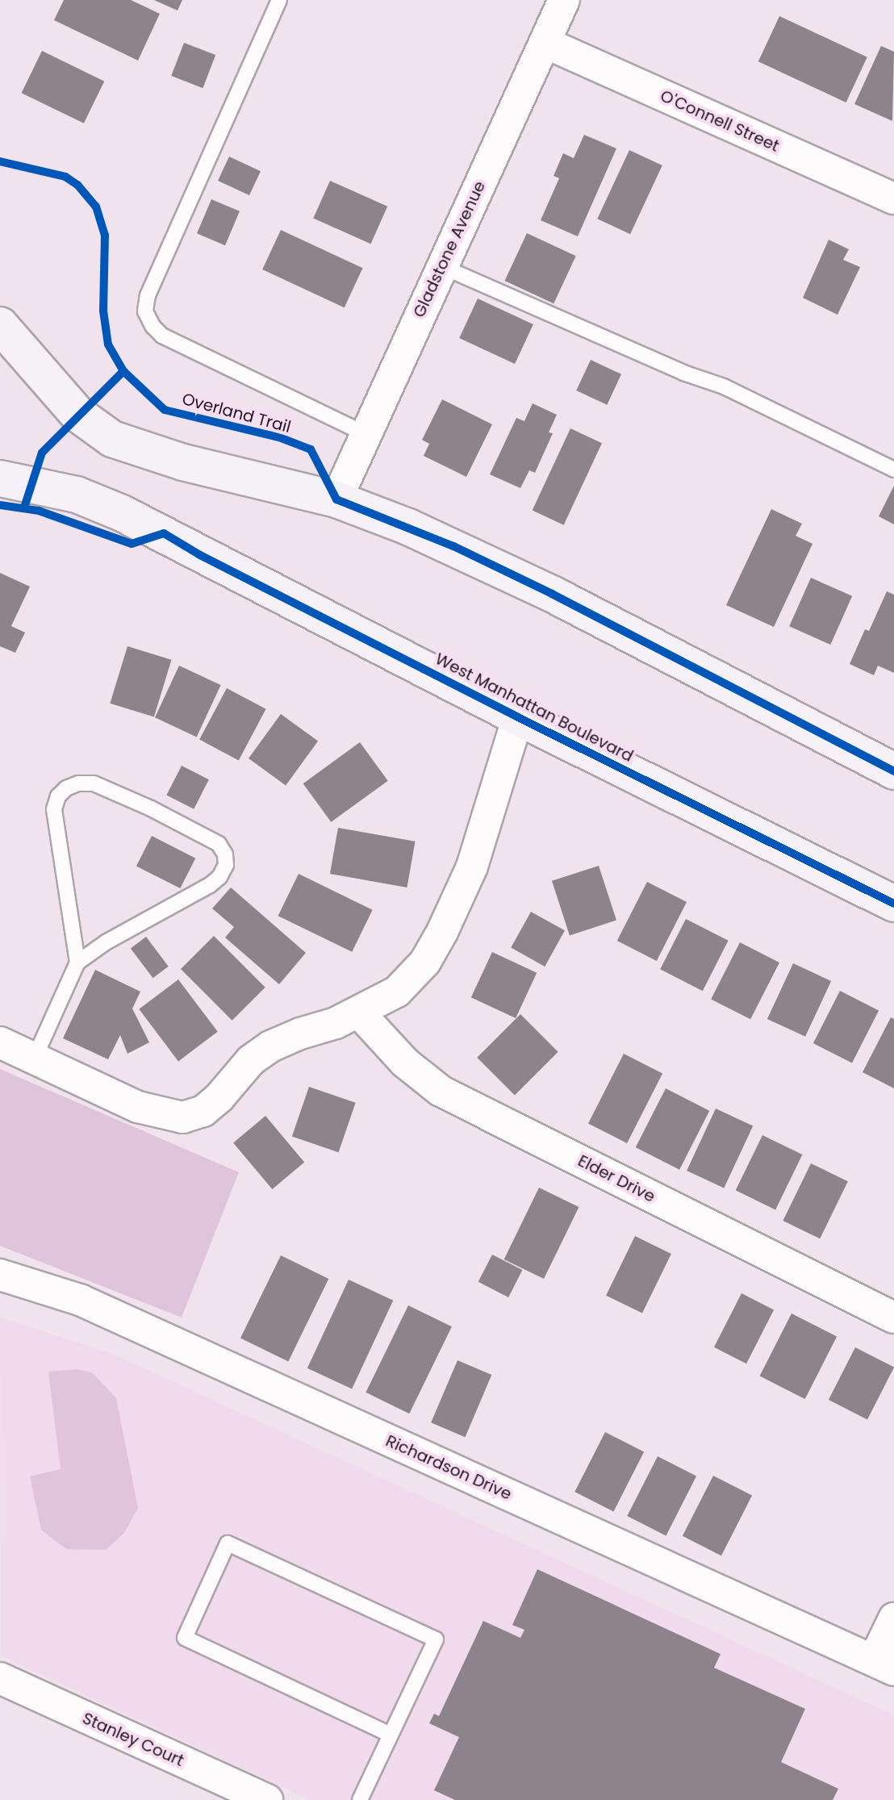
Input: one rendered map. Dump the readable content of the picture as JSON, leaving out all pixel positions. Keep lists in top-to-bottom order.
{
  "streets": {
    "main road": ["West Manhattan Boulevard"],
    "street": [
      "O'Connell Street",
      "Gladstone Avenue",
      "Elder Drive",
      "Richardson Drive",
      "Stanley Court"
    ],
    "cycle path": ["Overland Trail"]
  },
  "crossings": [
    ["O'Connell Street", "Gladstone Avenue"]
  ]
}
